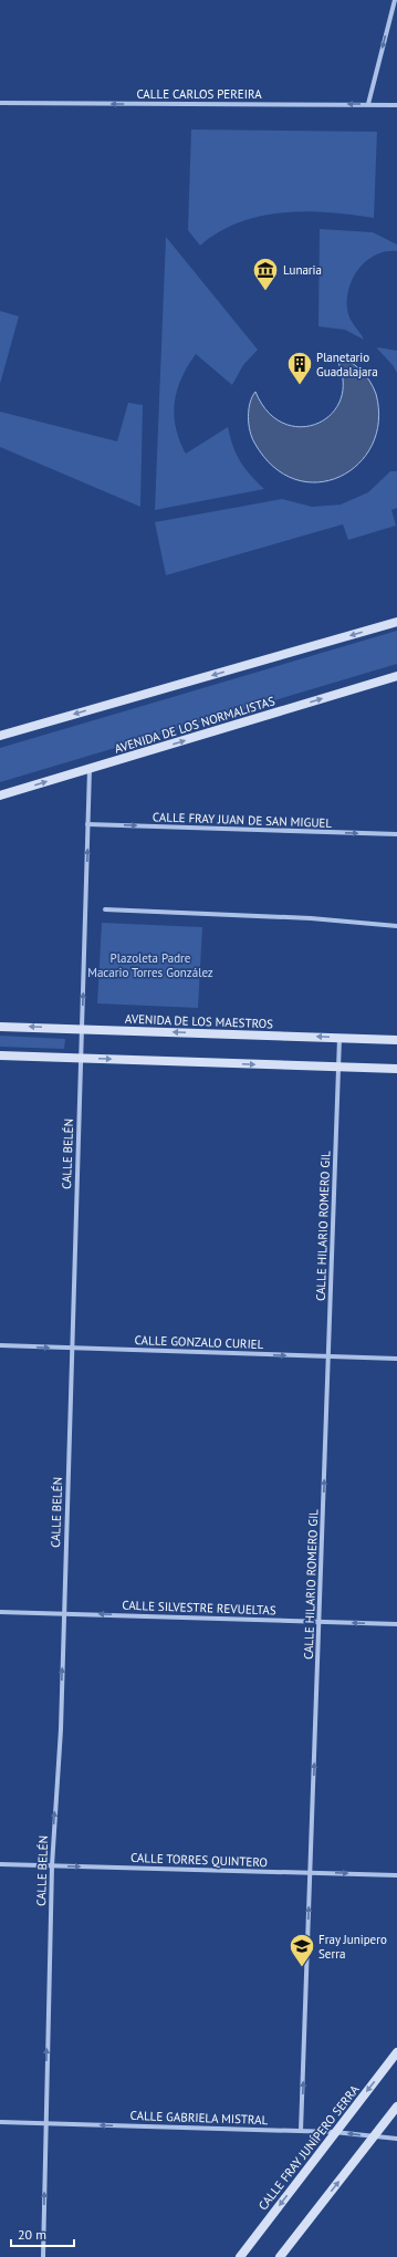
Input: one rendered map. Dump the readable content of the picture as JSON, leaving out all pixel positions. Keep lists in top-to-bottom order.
{
  "streets": {
    "street": [
      "CALLE CARLOS PEREIRA",
      "AVENIDA DE LOS NORMALISTAS",
      "CALLE FRAY JUAN DE SAN MIGUEL",
      "AVENIDA DE LOS MAESTROS",
      "CALLE BELÉN",
      "CALLE HILARIO ROMERO GIL",
      "CALLE GONZALO CURIEL",
      "CALLE SILVESTRE REVUELTAS",
      "CALLE TORRES QUINTERO",
      "CALLE GABRIELA MISTRAL",
      "CALLE FRAY JUNÍPERO SERRA"
    ]
  },
  "crossings": [
    ["AVENIDA DE LOS NORMALISTAS", "CALLE BELÉN"],
    ["CALLE FRAY JUAN DE SAN MIGUEL", "CALLE BELÉN"],
    ["AVENIDA DE LOS MAESTROS", "CALLE BELÉN"],
    ["AVENIDA DE LOS MAESTROS", "CALLE HILARIO ROMERO GIL"],
    ["CALLE BELÉN", "CALLE GONZALO CURIEL"],
    ["CALLE BELÉN", "CALLE SILVESTRE REVUELTAS"],
    ["CALLE BELÉN", "CALLE TORRES QUINTERO"],
    ["CALLE BELÉN", "CALLE GABRIELA MISTRAL"],
    ["CALLE HILARIO ROMERO GIL", "CALLE GONZALO CURIEL"],
    ["CALLE HILARIO ROMERO GIL", "CALLE SILVESTRE REVUELTAS"],
    ["CALLE HILARIO ROMERO GIL", "CALLE TORRES QUINTERO"],
    ["CALLE HILARIO ROMERO GIL", "CALLE GABRIELA MISTRAL"],
    ["CALLE GABRIELA MISTRAL", "CALLE FRAY JUNÍPERO SERRA"]
  ],
  "one_way": [
    "CALLE CARLOS PEREIRA",
    "CALLE FRAY JUAN DE SAN MIGUEL",
    "CALLE BELÉN",
    "CALLE HILARIO ROMERO GIL",
    "CALLE GONZALO CURIEL",
    "CALLE SILVESTRE REVUELTAS",
    "CALLE TORRES QUINTERO",
    "CALLE GABRIELA MISTRAL"
  ],
  "parks": ["Plazoleta Padre Macario Torres González"],
  "places": {
    "museum": ["Lunaria"],
    "building": ["Planetario Guadalajara"],
    "school or university": ["Fray Junipero Serra"]
  },
  "scale_bar": "20 m"
}
